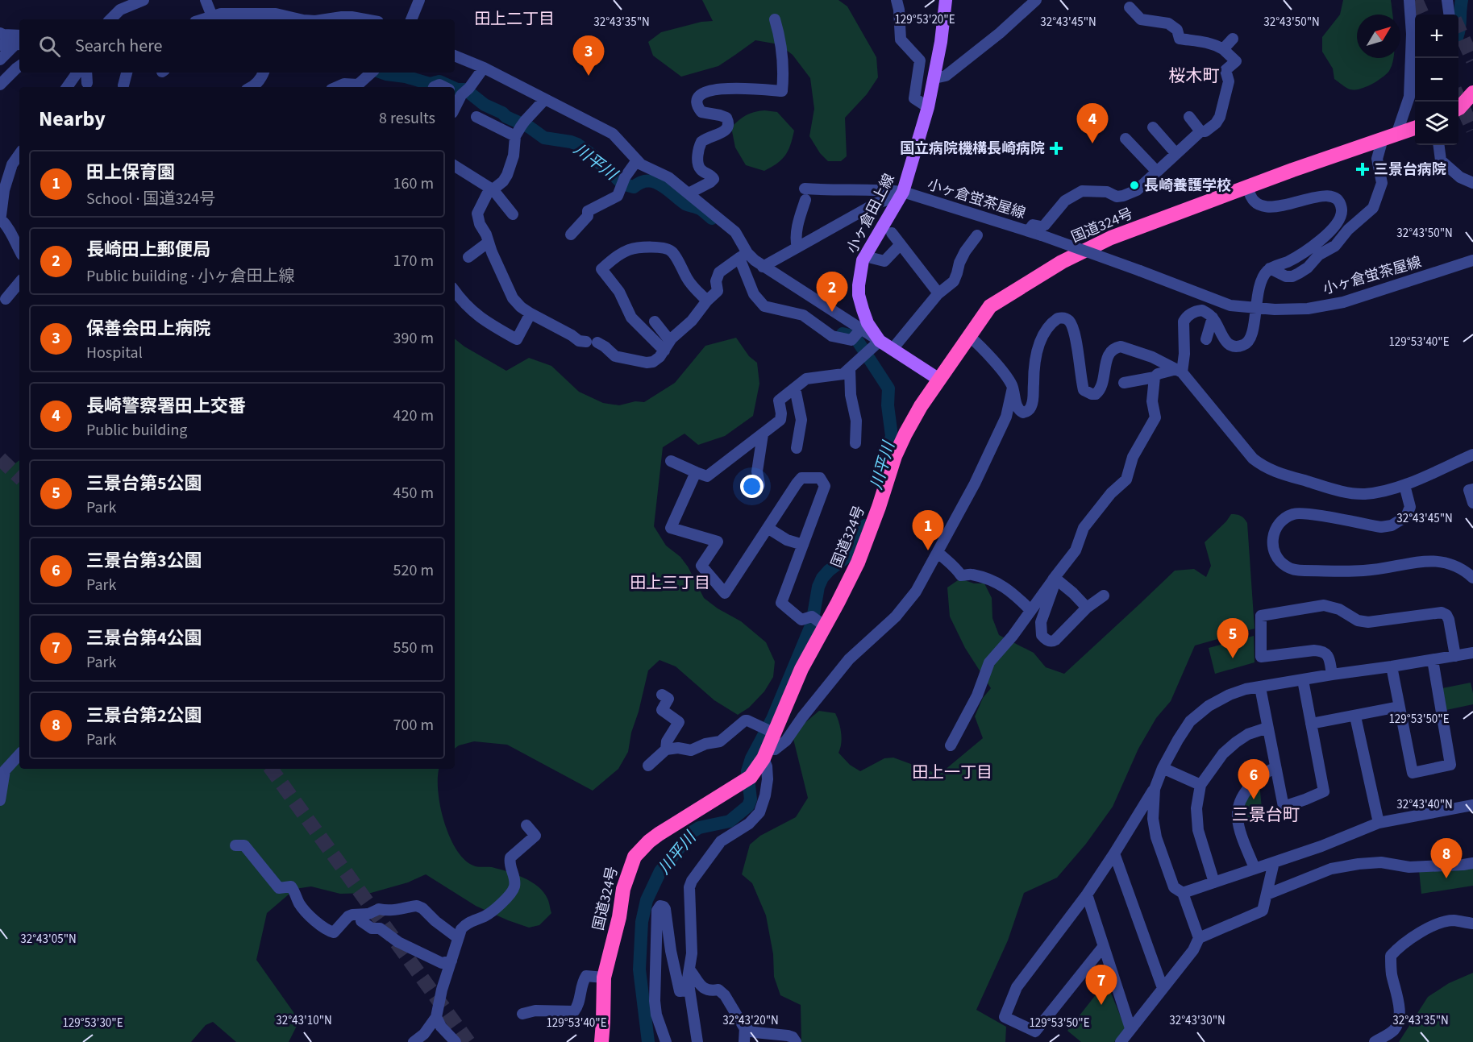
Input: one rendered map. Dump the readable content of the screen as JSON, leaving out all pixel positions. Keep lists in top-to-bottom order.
{
  "streets": {
    "highway": ["国道324号"],
    "main road": ["小ヶ倉田上線"],
    "street": ["小ヶ倉蛍茶屋線"]
  },
  "crossings": [
    ["小ヶ倉蛍茶屋線", "小ヶ倉田上線"],
    ["小ヶ倉田上線", "国道324号"]
  ],
  "districts": [
    "田上二丁目",
    "桜木町",
    "田上三丁目",
    "田上一丁目",
    "三景台町"
  ],
  "water": ["川平川"],
  "places": {
    "health": ["国立病院機構長崎病院", "三景台病院"],
    "other": ["長崎養護学校"]
  },
  "north": "top right",
  "page": {
    "map_buttons": ["+", "−"],
    "search": "Search here",
    "pins": [
      "3",
      "4",
      "2",
      "1",
      "5",
      "6",
      "8",
      "7"
    ],
    "heading": ["Nearby", "8 results"],
    "list": [
      {
        "mark": "1",
        "name": "田上保育園",
        "note": "School · 国道324号",
        "value": "160 m"
      },
      {
        "mark": "2",
        "name": "長崎田上郵便局",
        "note": "Public building · 小ヶ倉田上線",
        "value": "170 m"
      },
      {
        "mark": "3",
        "name": "保善会田上病院",
        "note": "Hospital",
        "value": "390 m"
      },
      {
        "mark": "4",
        "name": "長崎警察署田上交番",
        "note": "Public building",
        "value": "420 m"
      },
      {
        "mark": "5",
        "name": "三景台第5公園",
        "note": "Park",
        "value": "450 m"
      },
      {
        "mark": "6",
        "name": "三景台第3公園",
        "note": "Park",
        "value": "520 m"
      },
      {
        "mark": "7",
        "name": "三景台第4公園",
        "note": "Park",
        "value": "550 m"
      },
      {
        "mark": "8",
        "name": "三景台第2公園",
        "note": "Park",
        "value": "700 m"
      }
    ]
  },
  "coordinates": [
    "129°53'20\"E",
    "32°43'45\"N",
    "32°43'35\"N",
    "32°43'50\"N",
    "129°53'40\"E",
    "129°53'50\"E",
    "32°43'40\"N",
    "32°43'05\"N",
    "32°43'10\"N",
    "32°43'20\"N",
    "32°43'30\"N",
    "129°53'30\"E"
  ]
}
